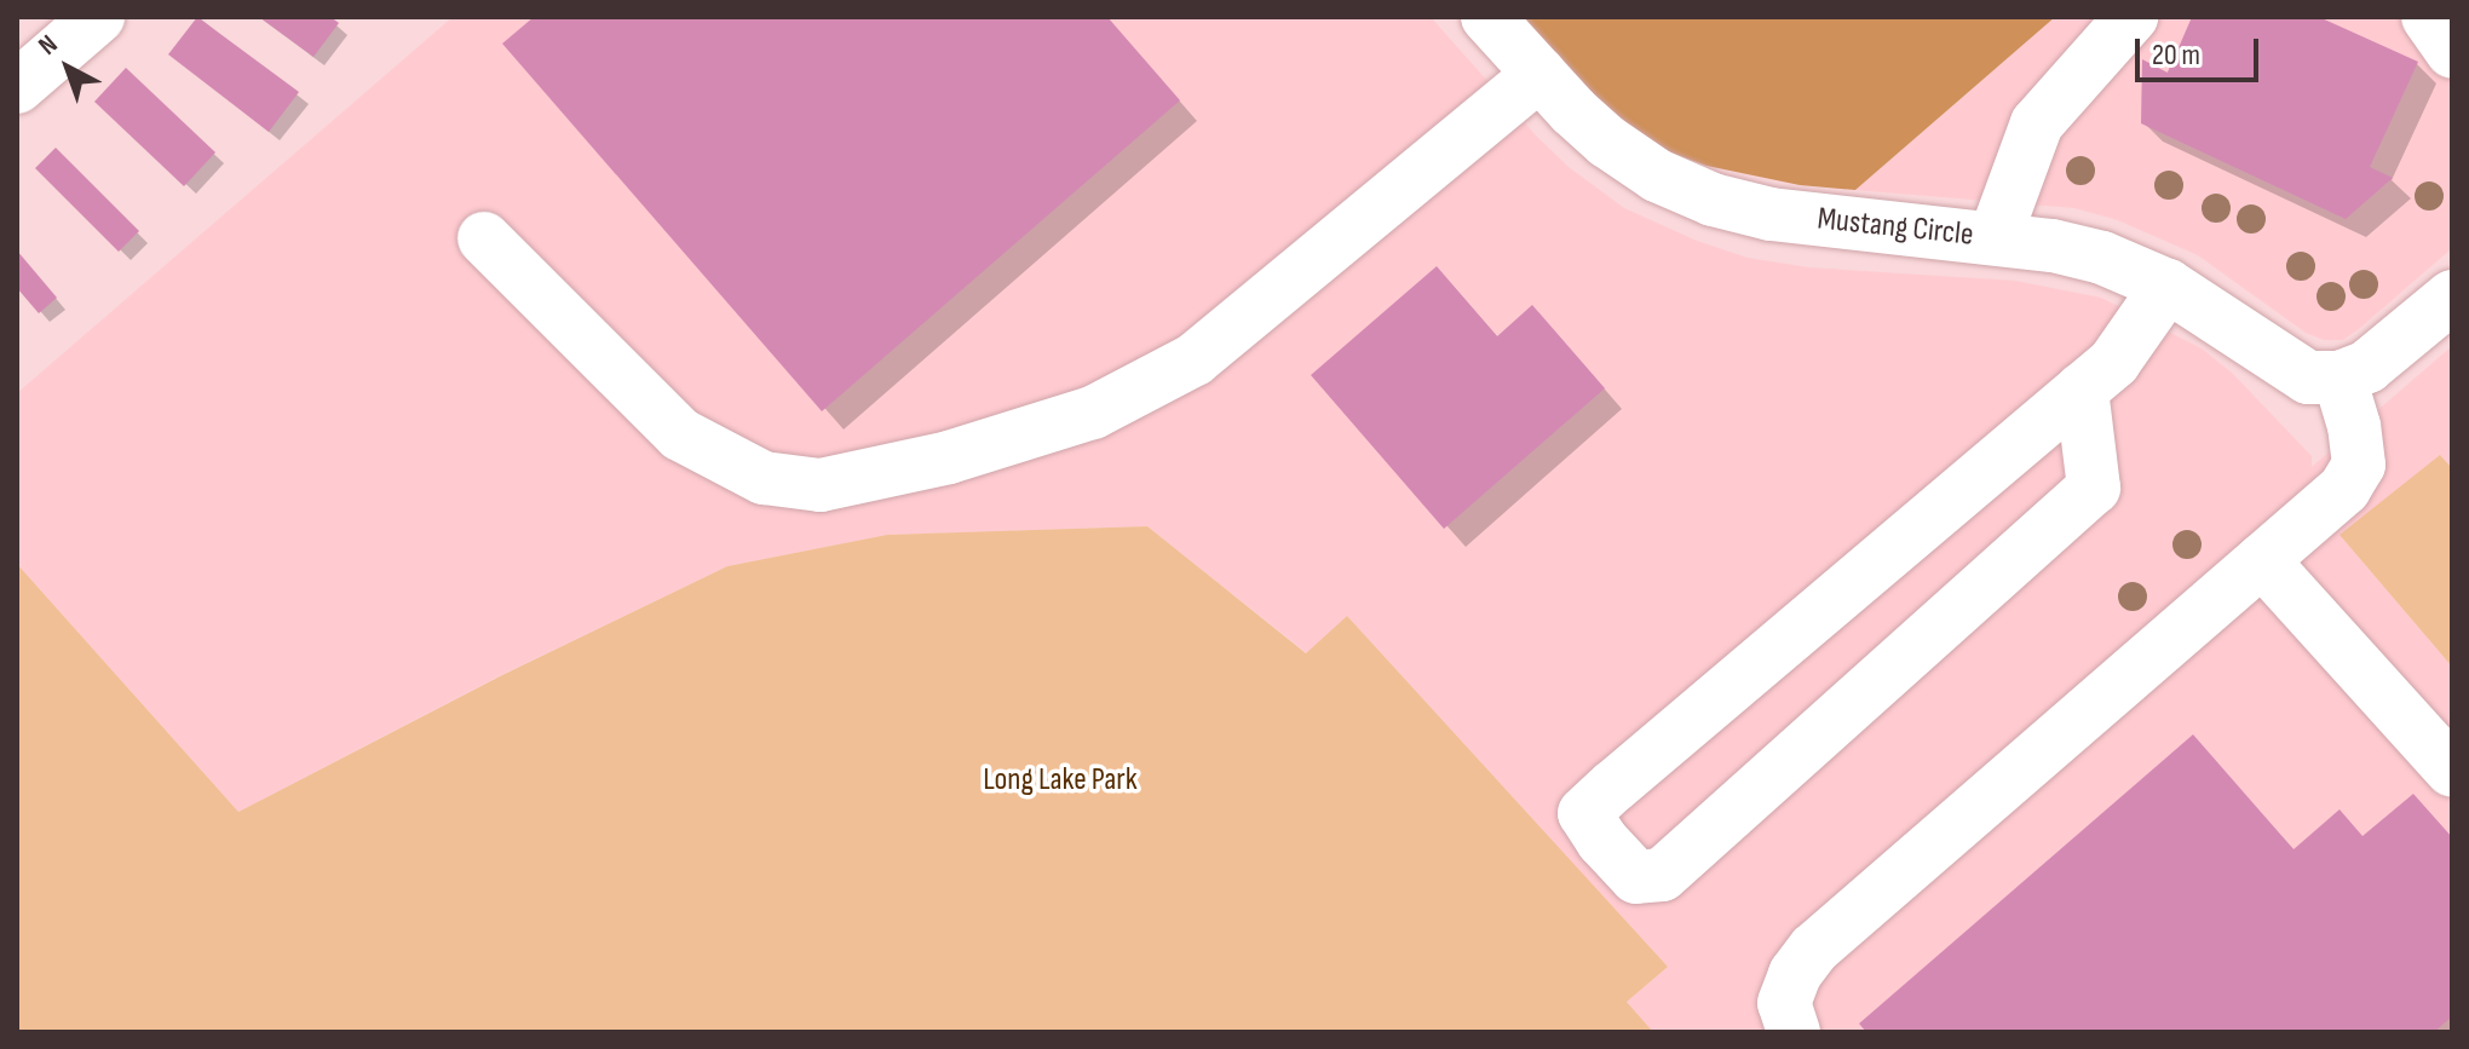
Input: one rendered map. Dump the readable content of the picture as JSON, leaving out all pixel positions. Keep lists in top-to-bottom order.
{
  "streets": {
    "street": ["Mustang Circle"]
  },
  "parks": ["Long Lake Park"],
  "scale_bar": "20 m",
  "north": "top left"
}
